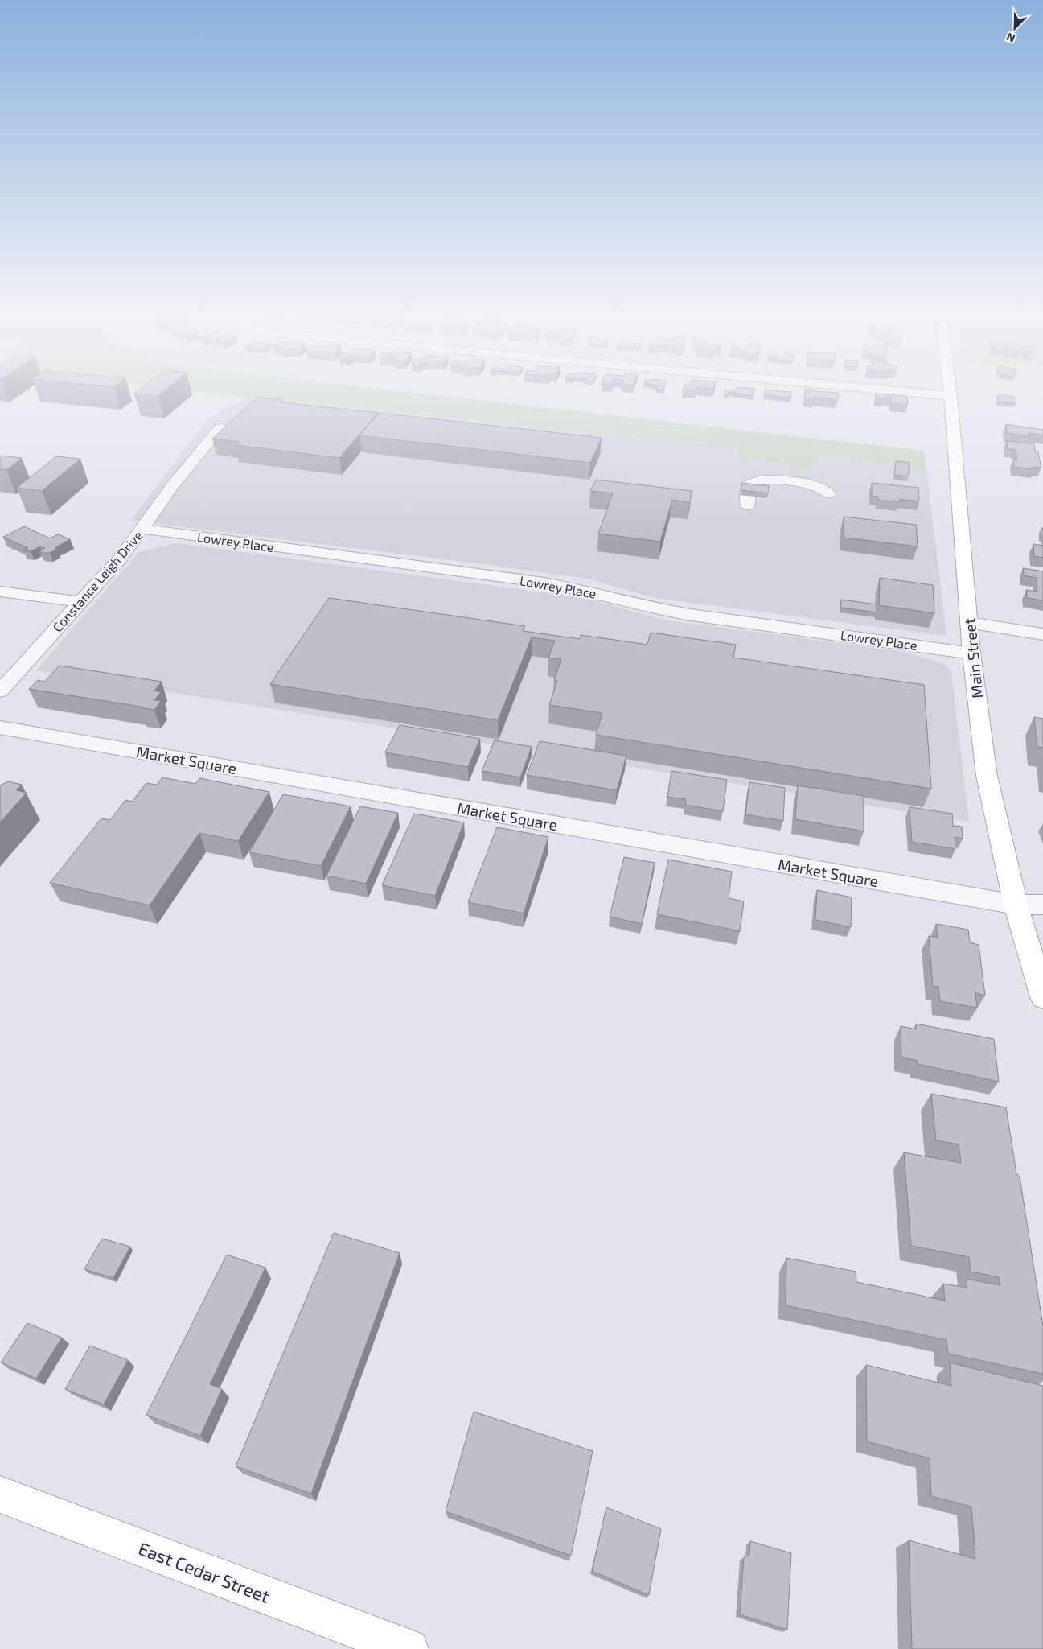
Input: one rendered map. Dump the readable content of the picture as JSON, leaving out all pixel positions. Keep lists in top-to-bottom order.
{
  "streets": {
    "main road": ["Main Street", "East Cedar Street"],
    "street": ["Lowrey Place", "Constance Leigh Drive", "Market Square"]
  },
  "crossings": [
    ["Lowrey Place", "Constance Leigh Drive"],
    ["Lowrey Place", "Main Street"],
    ["Main Street", "Market Square"]
  ],
  "north": "bottom left"
}
